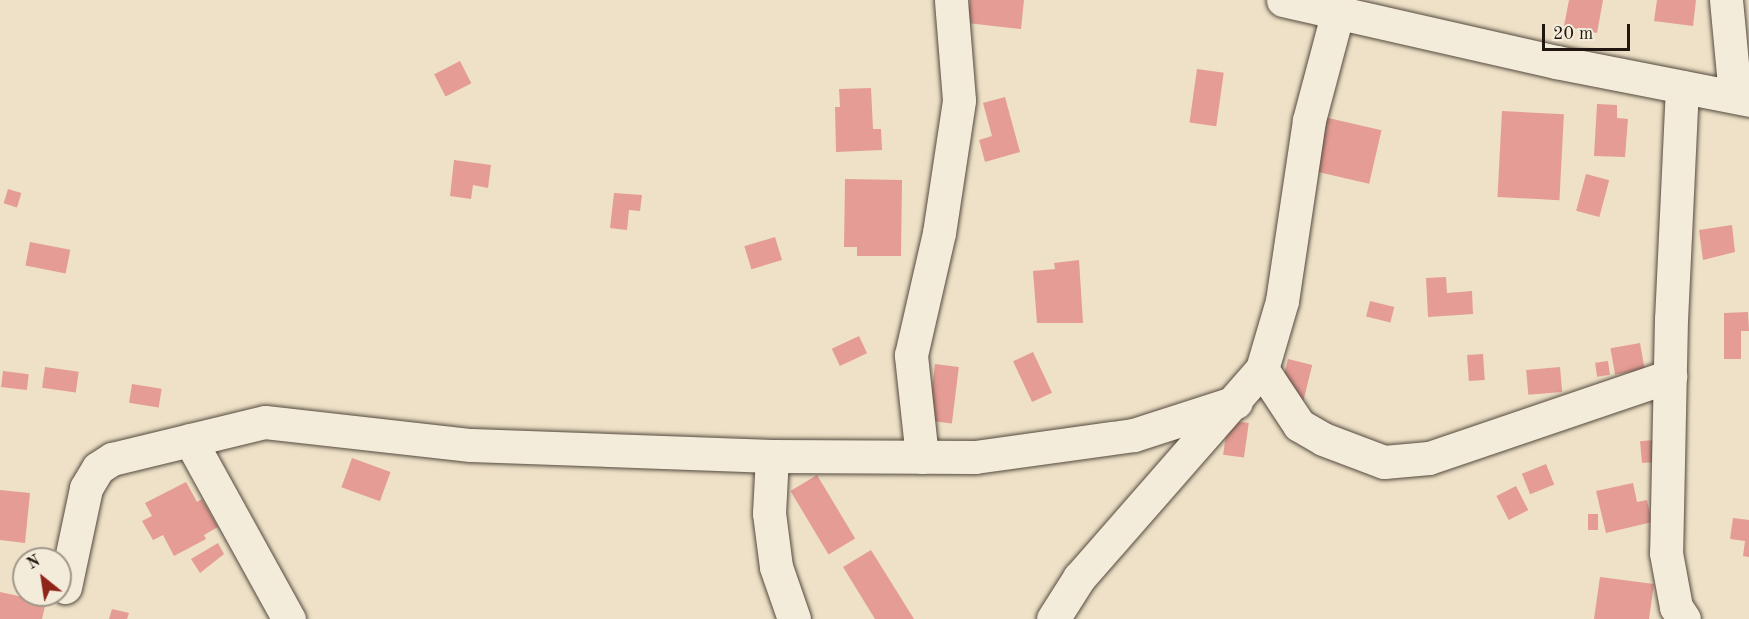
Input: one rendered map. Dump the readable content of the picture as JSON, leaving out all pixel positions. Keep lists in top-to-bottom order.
{
  "scale_bar": "20 m",
  "north": "top left"
}
